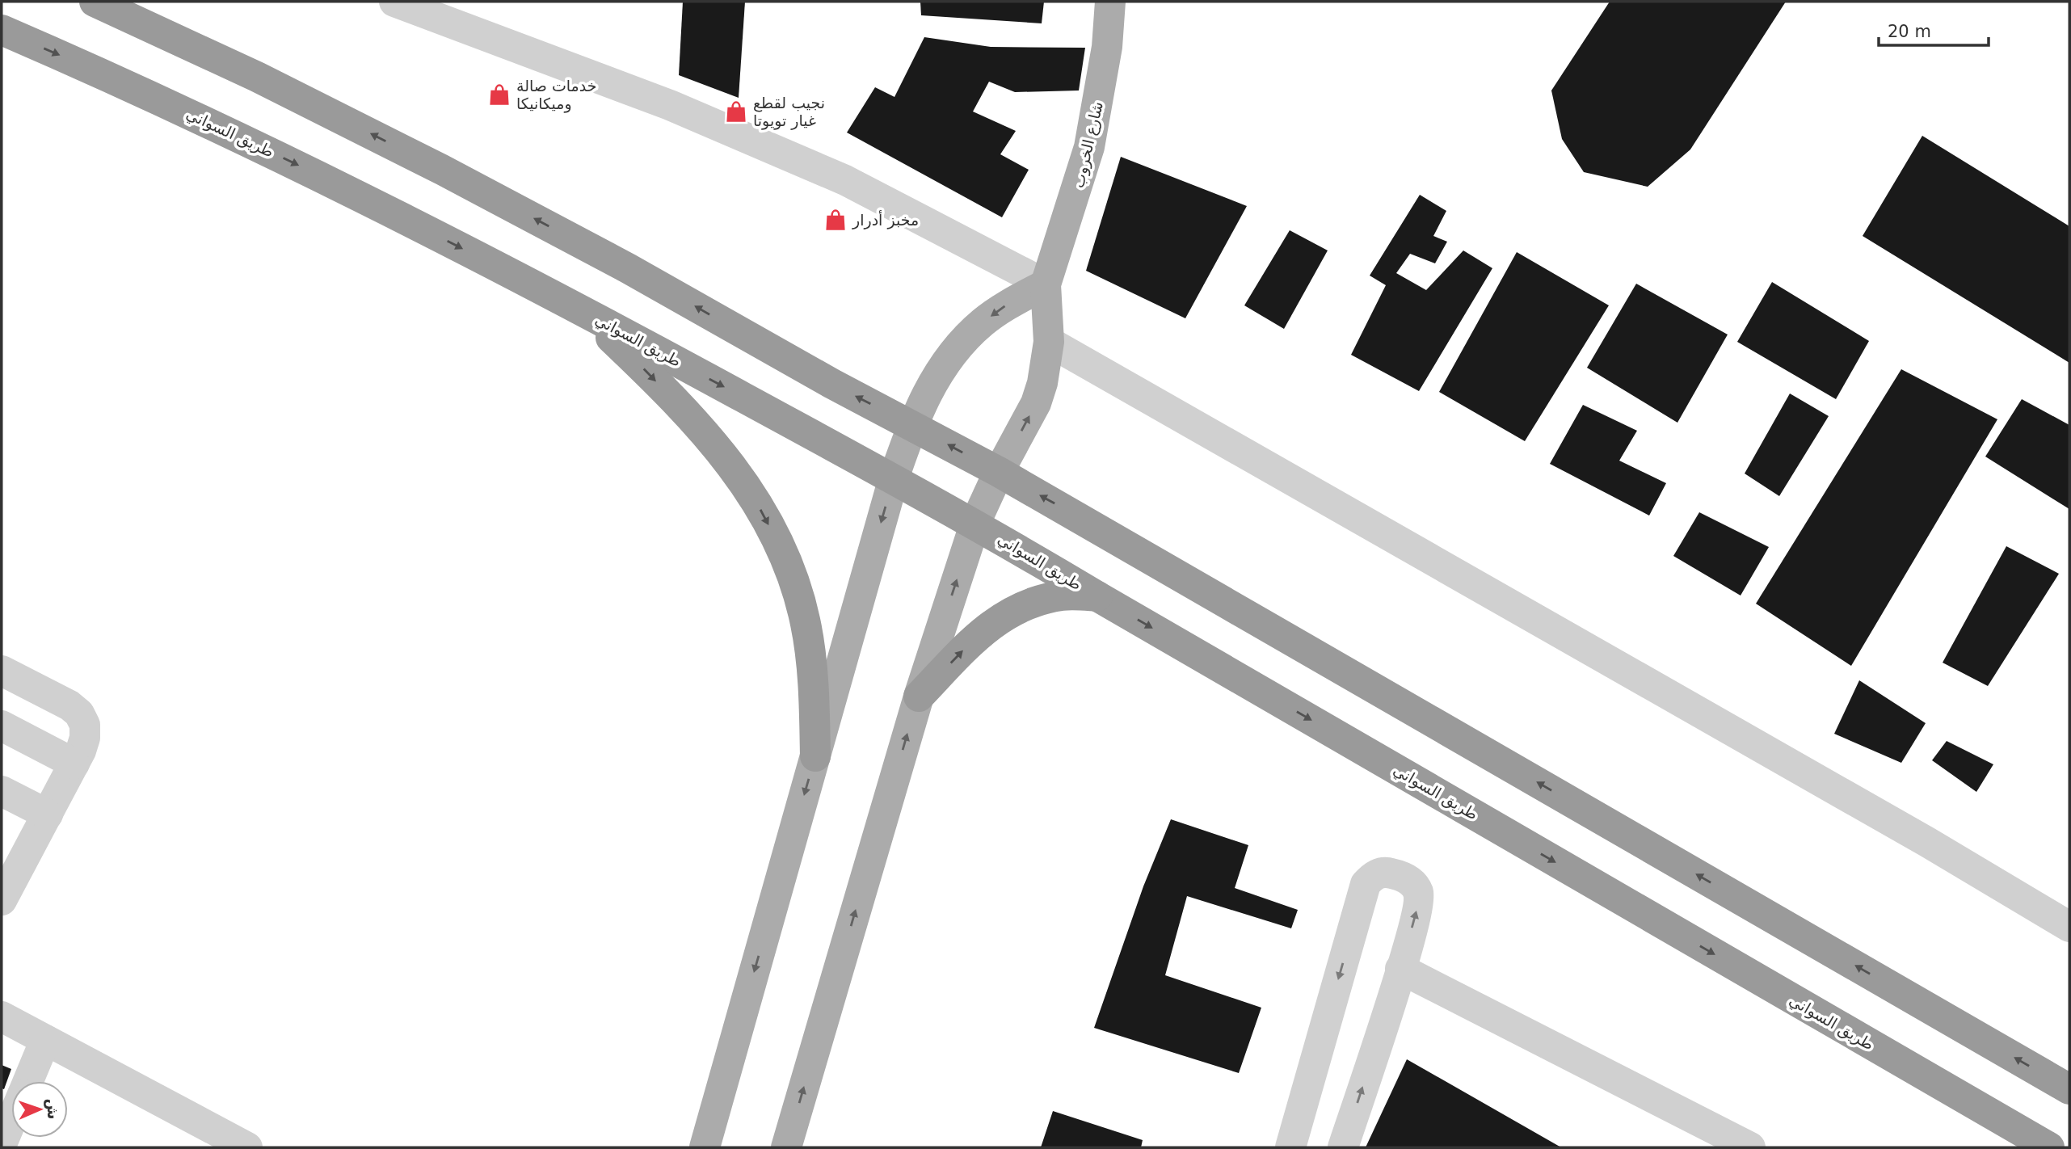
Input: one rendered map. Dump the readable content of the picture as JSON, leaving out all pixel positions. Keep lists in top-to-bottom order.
{
  "streets": {
    "highway": ["طريق السواني"],
    "main road": ["شارع الخروب"]
  },
  "crossings": [
    ["طريق السواني", "شارع الخروب"]
  ],
  "places": {
    "shop": ["خدمات صالة وميكانيكا", "نجيب لقطع غيار تويوتا", "مخبز أدرار"]
  },
  "scale_bar": "20 m",
  "north": "right"
}
